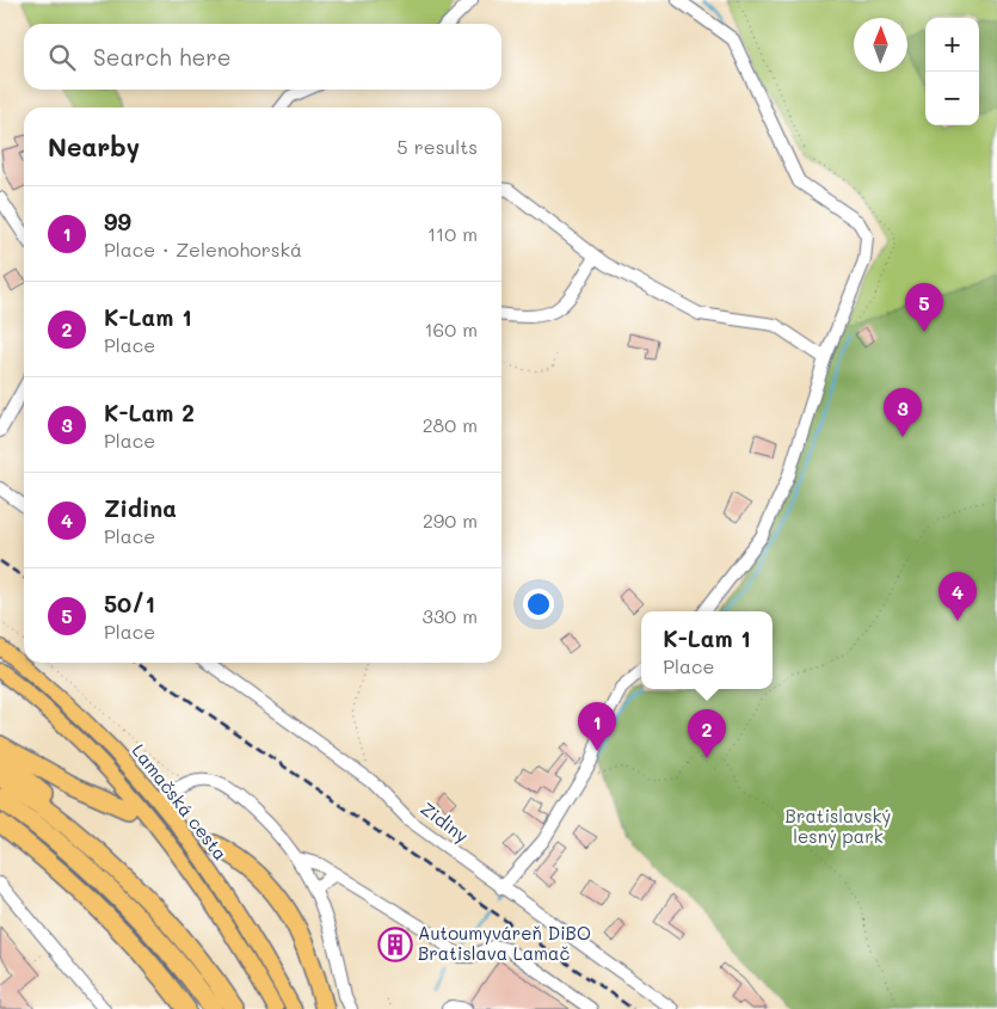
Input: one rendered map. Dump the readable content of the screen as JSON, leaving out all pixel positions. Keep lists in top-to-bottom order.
{
  "streets": {
    "main road": ["Lamačská cesta"],
    "street": ["Zidiny"]
  },
  "parks": ["Bratislavský lesný park"],
  "places": {
    "building": ["Autoumyváreň DiBO Bratislava Lamač"]
  },
  "north": "top",
  "page": {
    "map_buttons": ["+", "−"],
    "search": "Search here",
    "heading": ["Nearby", "5 results"],
    "list": [
      {
        "mark": "1",
        "name": "99",
        "note": "Place · Zelenohorská",
        "value": "110 m"
      },
      {
        "mark": "2",
        "name": "K-Lam 1",
        "note": "Place",
        "value": "160 m"
      },
      {
        "mark": "3",
        "name": "K-Lam 2",
        "note": "Place",
        "value": "280 m"
      },
      {
        "mark": "4",
        "name": "Zidina",
        "note": "Place",
        "value": "290 m"
      },
      {
        "mark": "5",
        "name": "50/1",
        "note": "Place",
        "value": "330 m"
      }
    ],
    "pins": [
      "5",
      "3",
      "4",
      "1",
      "2"
    ],
    "popup": ["K-Lam 1", "Place"]
  }
}
